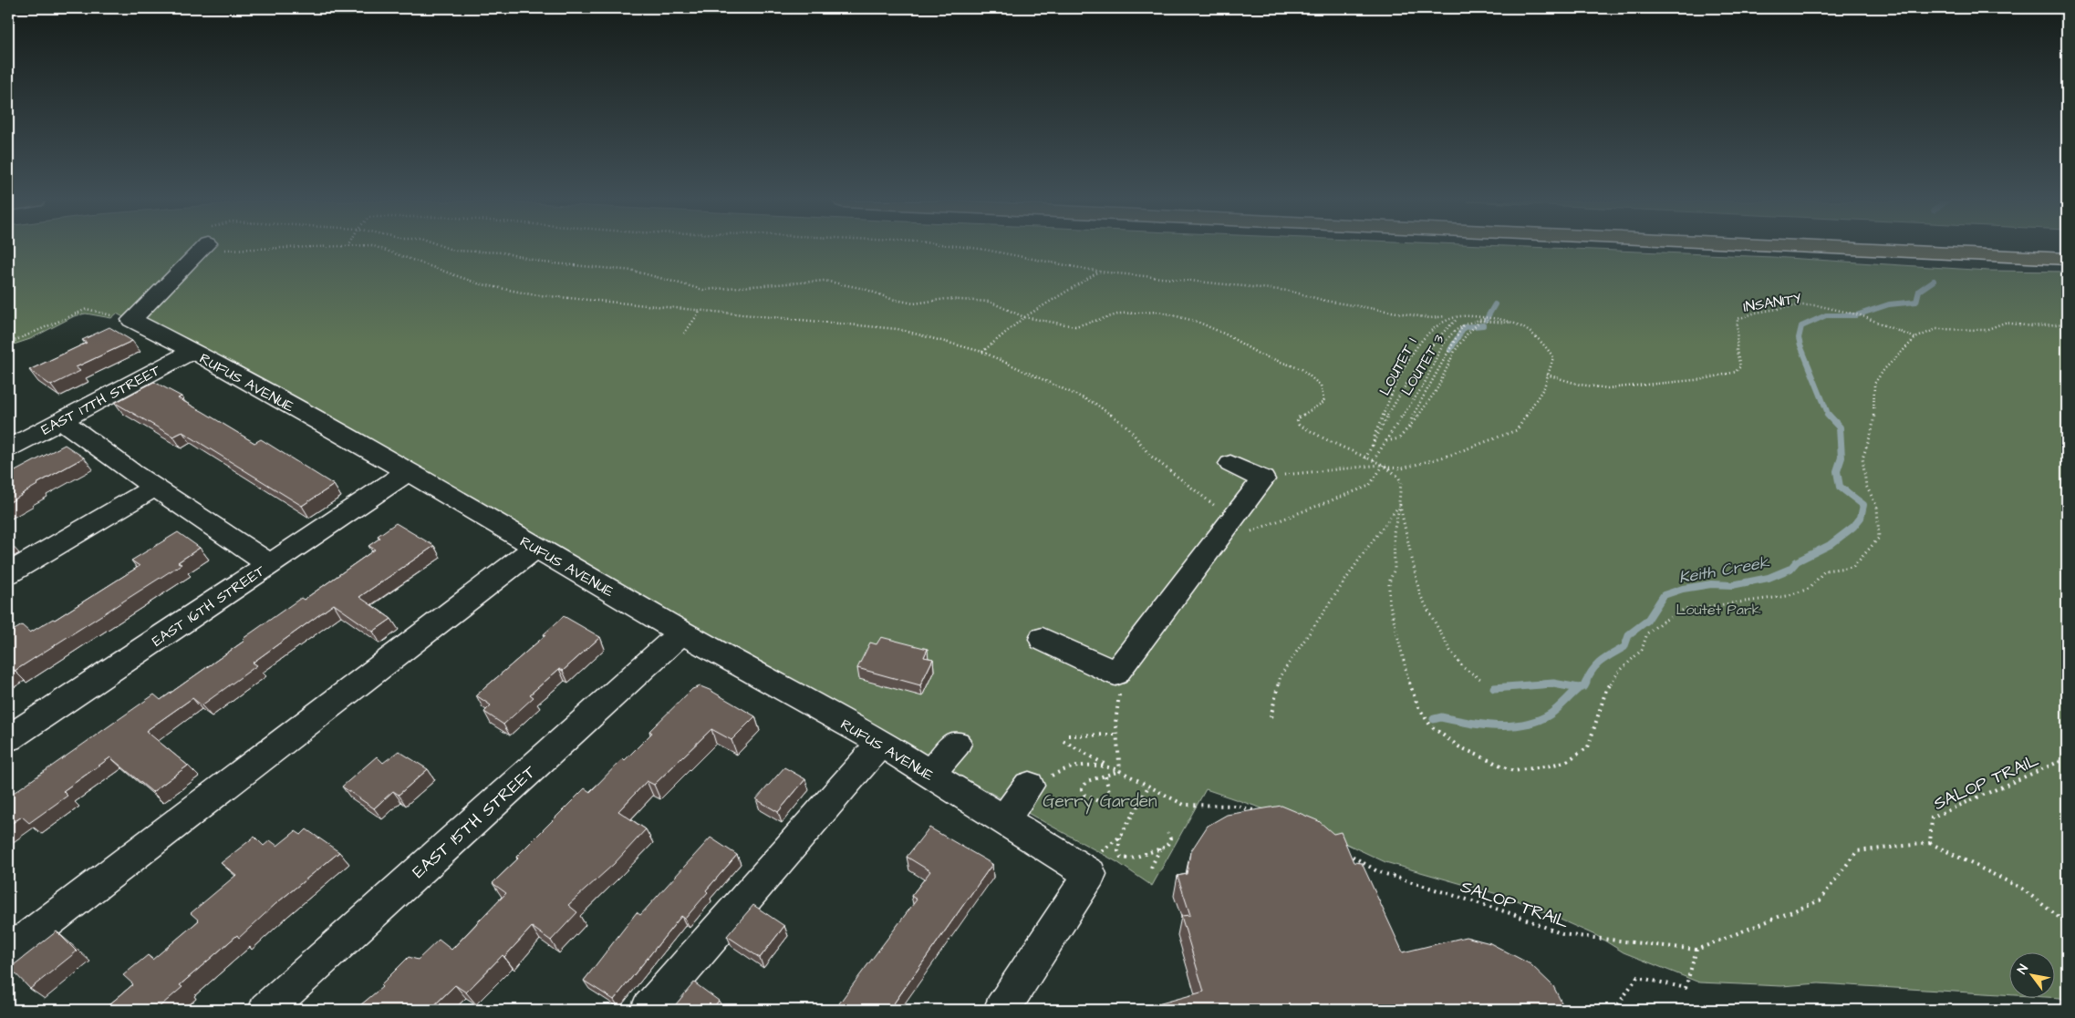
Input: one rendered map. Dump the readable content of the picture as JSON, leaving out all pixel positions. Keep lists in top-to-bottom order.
{
  "streets": {
    "street": [
      "RUFUS AVENUE",
      "EAST 17TH STREET",
      "EAST 16TH STREET",
      "EAST 15TH STREET"
    ],
    "path": [
      "INSANITY",
      "LOUTET 3",
      "LOUTET 1",
      "SALOP TRAIL"
    ]
  },
  "crossings": [
    ["RUFUS AVENUE", "EAST 17TH STREET"],
    ["RUFUS AVENUE", "EAST 16TH STREET"],
    ["RUFUS AVENUE", "EAST 15TH STREET"]
  ],
  "water": ["Keith Creek"],
  "parks": ["Loutet Park", "Gerry Garden"],
  "north": "top left"
}
